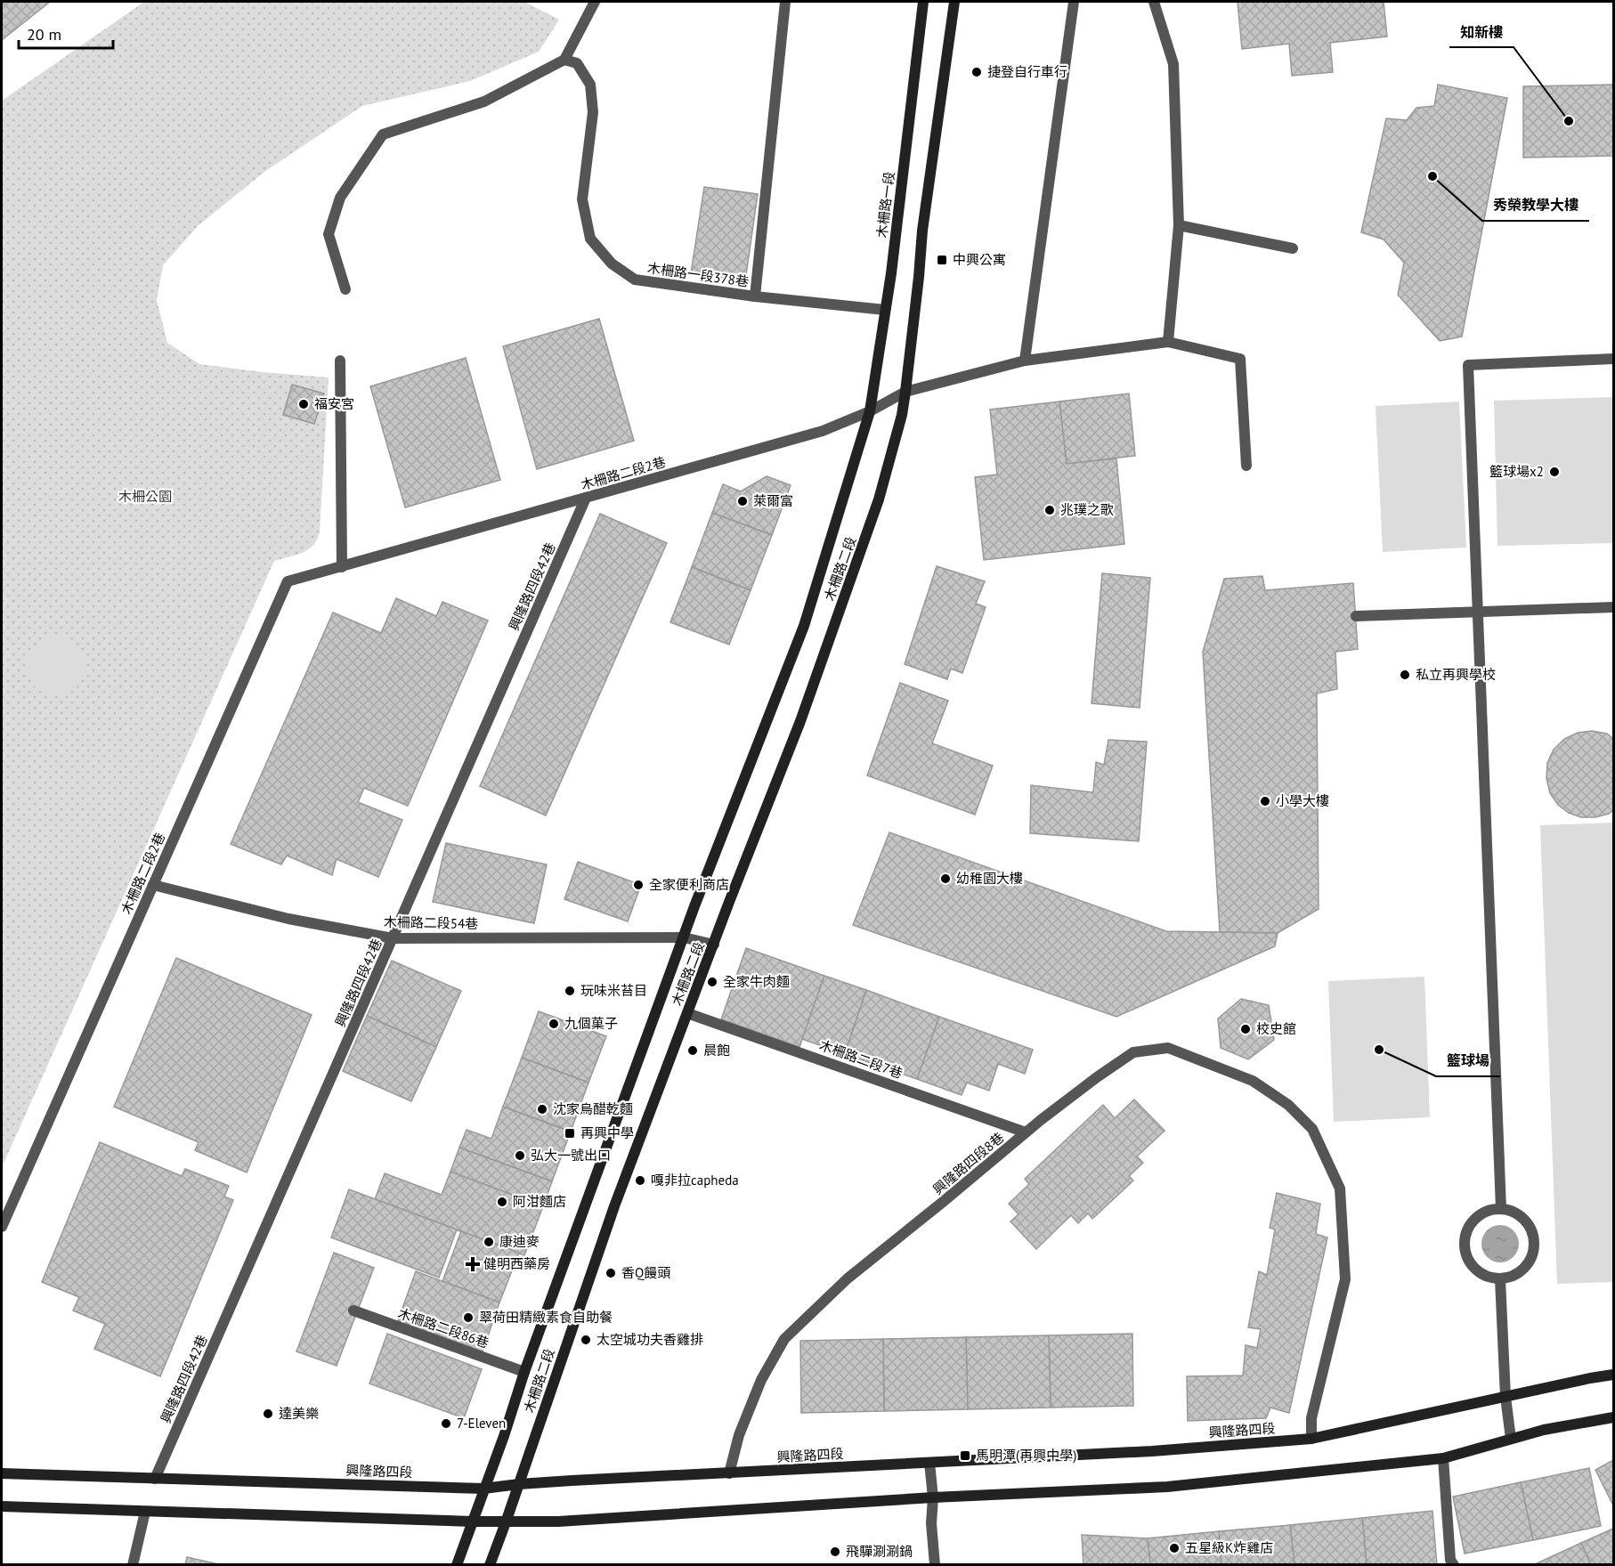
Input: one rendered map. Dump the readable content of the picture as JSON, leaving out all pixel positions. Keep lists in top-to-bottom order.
{
  "streets": {
    "main road": ["木柵路一段", "木柵路二段", "興隆路四段"],
    "street": [
      "木柵路一段378巷",
      "木柵路二段2巷",
      "興隆路四段42巷",
      "木柵路二段54巷",
      "木柵路二段7巷",
      "興隆路四段8巷",
      "木柵路二段86巷"
    ]
  },
  "crossings": [
    ["木柵路一段", "木柵路一段378巷"],
    ["木柵路一段", "木柵路二段2巷"],
    ["木柵路一段", "木柵路二段"],
    ["木柵路二段2巷", "木柵路二段"],
    ["木柵路二段2巷", "興隆路四段42巷"],
    ["木柵路二段2巷", "木柵路二段54巷"],
    ["木柵路二段", "木柵路二段54巷"],
    ["木柵路二段", "木柵路二段7巷"],
    ["木柵路二段", "木柵路二段86巷"],
    ["木柵路二段", "興隆路四段"],
    ["興隆路四段42巷", "木柵路二段54巷"],
    ["興隆路四段42巷", "興隆路四段"],
    ["木柵路二段7巷", "興隆路四段8巷"],
    ["興隆路四段8巷", "興隆路四段"]
  ],
  "parks": ["木柵公園"],
  "places": {
    "other": [
      "捷登自行車行",
      "知新樓",
      "秀榮教學大樓",
      "福安宮",
      "籃球場x2",
      "萊爾富",
      "兆璞之歌",
      "私立再興學校",
      "小學大樓",
      "幼稚園大樓",
      "全家便利商店",
      "全家牛肉麵",
      "玩味米苔目",
      "九個菓子",
      "校史館",
      "籃球場",
      "晨飽",
      "沈家烏醋乾麵",
      "弘大一號出口",
      "嘎非拉capheda",
      "阿泔麵店",
      "康迪麥",
      "香Q饅頭",
      "翠荷田精緻素食自助餐",
      "太空城功夫香雞排",
      "達美樂",
      "7-Eleven",
      "五星級K炸雞店",
      "飛驒涮涮鍋"
    ],
    "transit": ["中興公寓", "再興中學", "馬明潭(再興中學)"],
    "health": ["健明西藥房"]
  },
  "scale_bar": "20 m"
}
